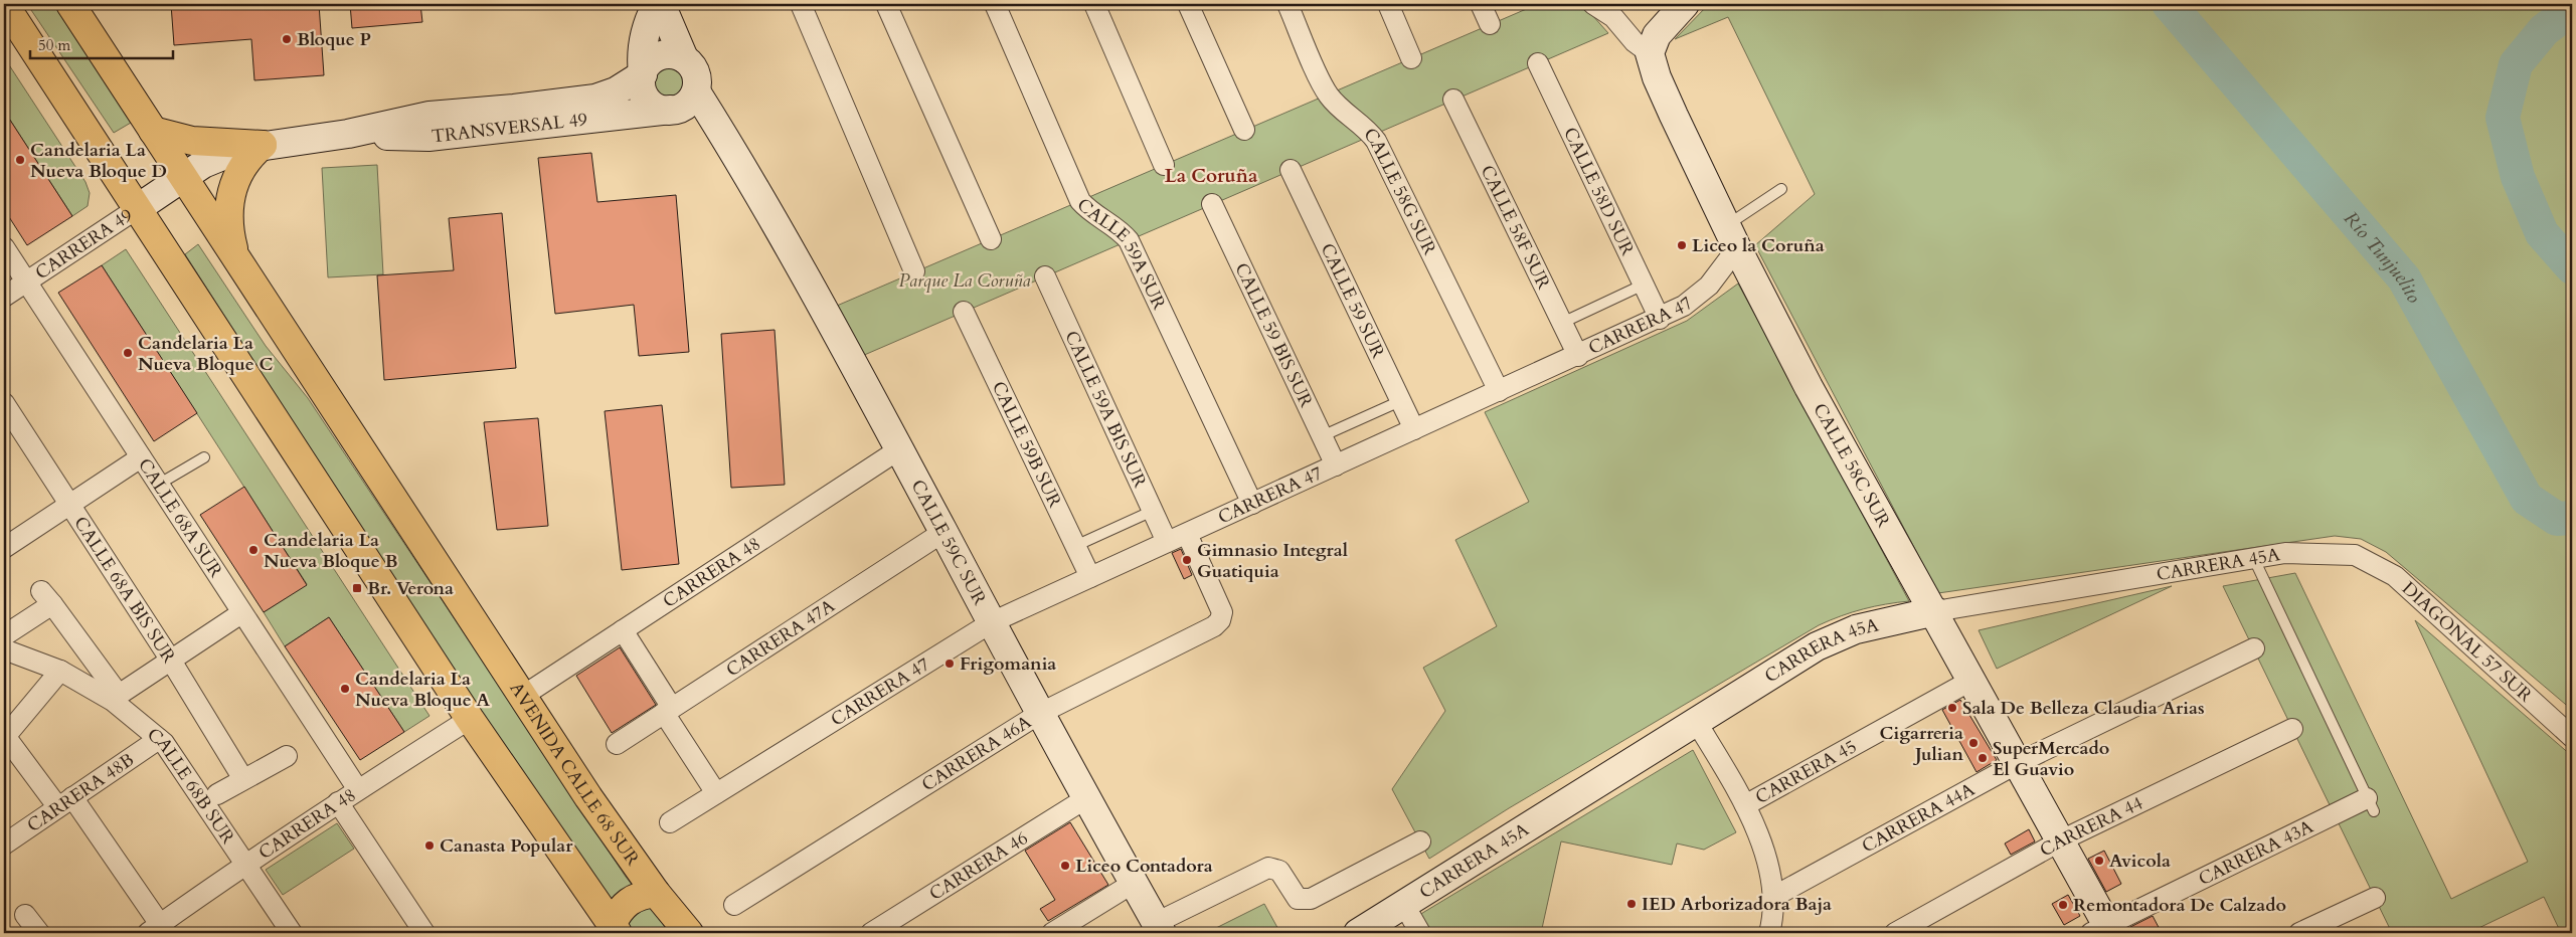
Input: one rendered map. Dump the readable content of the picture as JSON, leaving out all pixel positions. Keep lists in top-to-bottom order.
{
  "streets": {
    "main road": ["AVENIDA CALLE 68 SUR"],
    "street": [
      "TRANSVERSAL 49",
      "CALLE 58D SUR",
      "CALLE 58G SUR",
      "CALLE 58F SUR",
      "CARRERA 49",
      "CALLE 59A SUR",
      "CALLE 59 SUR",
      "CARRERA 47",
      "CALLE 59 BIS SUR",
      "CALLE 59A BIS SUR",
      "CALLE 59B SUR",
      "CALLE 58C SUR",
      "CALLE 68A SUR",
      "CALLE 59C SUR",
      "CARRERA 45A",
      "CARRERA 48",
      "CALLE 68A BIS SUR",
      "CARRERA 47A",
      "DIAGONAL 57 SUR",
      "CARRERA 46A",
      "CARRERA 45",
      "CALLE 68B SUR",
      "CARRERA 48B",
      "CARRERA 44A",
      "CARRERA 44",
      "CARRERA 43A",
      "CARRERA 46"
    ]
  },
  "crossings": [
    ["TRANSVERSAL 49", "CARRERA 49"],
    ["TRANSVERSAL 49", "CALLE 59C SUR"],
    ["TRANSVERSAL 49", "AVENIDA CALLE 68 SUR"],
    ["CALLE 58D SUR", "CARRERA 47"],
    ["CALLE 58G SUR", "CARRERA 47"],
    ["CALLE 58F SUR", "CARRERA 47"],
    ["CARRERA 49", "CALLE 68A SUR"],
    ["CALLE 59A SUR", "CARRERA 47"],
    ["CALLE 59 SUR", "CARRERA 47"],
    ["CARRERA 47", "CALLE 59 BIS SUR"],
    ["CARRERA 47", "CALLE 59A BIS SUR"],
    ["CARRERA 47", "CALLE 59B SUR"],
    ["CARRERA 47", "CALLE 58C SUR"],
    ["CARRERA 47", "CALLE 59C SUR"],
    ["CARRERA 47", "CARRERA 46A"],
    ["CALLE 58C SUR", "CARRERA 45A"],
    ["CALLE 58C SUR", "CARRERA 45"],
    ["CALLE 58C SUR", "CARRERA 44A"],
    ["CALLE 58C SUR", "CARRERA 44"],
    ["CALLE 58C SUR", "CARRERA 43A"],
    ["CALLE 68A SUR", "CARRERA 48"],
    ["CALLE 59C SUR", "CARRERA 48"],
    ["CALLE 59C SUR", "CARRERA 47A"],
    ["CALLE 59C SUR", "CARRERA 46A"],
    ["CALLE 59C SUR", "CARRERA 46"],
    ["CARRERA 45A", "DIAGONAL 57 SUR"],
    ["CARRERA 48", "AVENIDA CALLE 68 SUR"],
    ["CARRERA 48", "CALLE 68B SUR"],
    ["CALLE 68B SUR", "CARRERA 48B"]
  ],
  "districts": ["La Coruña"],
  "water": ["Río Tunjuelito"],
  "parks": ["Parque La Coruña"],
  "places": {
    "other": [
      "Bloque P",
      "Candelaria La Nueva Bloque D",
      "Liceo la Coruña",
      "Candelaria La Nueva Bloque C",
      "Candelaria La Nueva Bloque B",
      "Gimnasio Integral Guatiquia",
      "Frigomania",
      "Candelaria La Nueva Bloque A",
      "Sala De Belleza Claudia Arias",
      "Cigarreria Julian",
      "SuperMercado El Guavio",
      "Canasta Popular",
      "Avicola",
      "Liceo Contadora",
      "IED Arborizadora Baja",
      "Remontadora De Calzado"
    ],
    "transit": ["Br. Verona"]
  },
  "scale_bar": "50 m"
}
